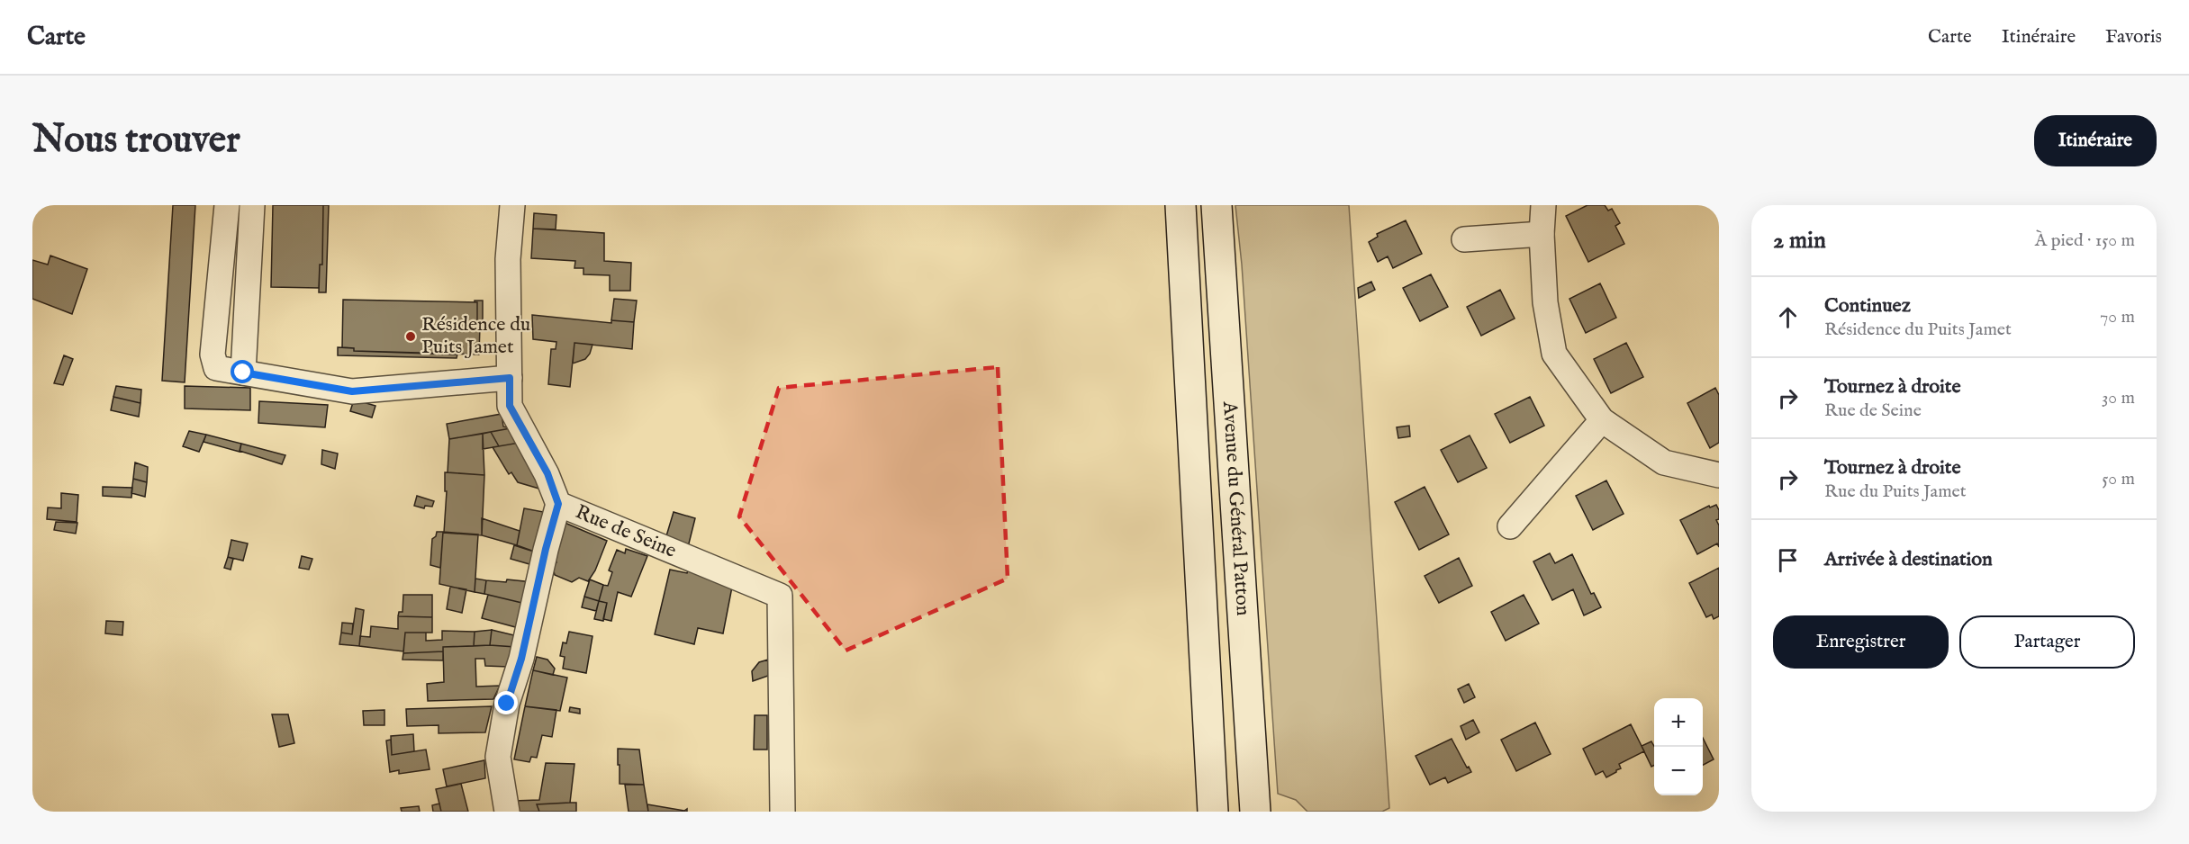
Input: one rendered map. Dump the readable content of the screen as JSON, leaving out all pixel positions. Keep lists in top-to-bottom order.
{
  "streets": {
    "main road": ["Avenue du Général Patton"],
    "street": ["Rue de Seine"]
  },
  "places": ["Résidence du Puits Jamet"],
  "page": {
    "header": "Carte",
    "nav": ["Carte", "Itinéraire", "Favoris"],
    "buttons": [
      "Itinéraire",
      ["Enregistrer", "Partager"]
    ],
    "title": "Nous trouver",
    "heading": ["2 min", "À pied · 150 m"],
    "list": [
      ["Continuez", "Résidence du Puits Jamet", "70 m"],
      ["Tournez à droite", "Rue de Seine", "30 m"],
      ["Tournez à droite", "Rue du Puits Jamet", "50 m"],
      "Arrivée à destination"
    ],
    "map_buttons": ["+", "−"]
  }
}
